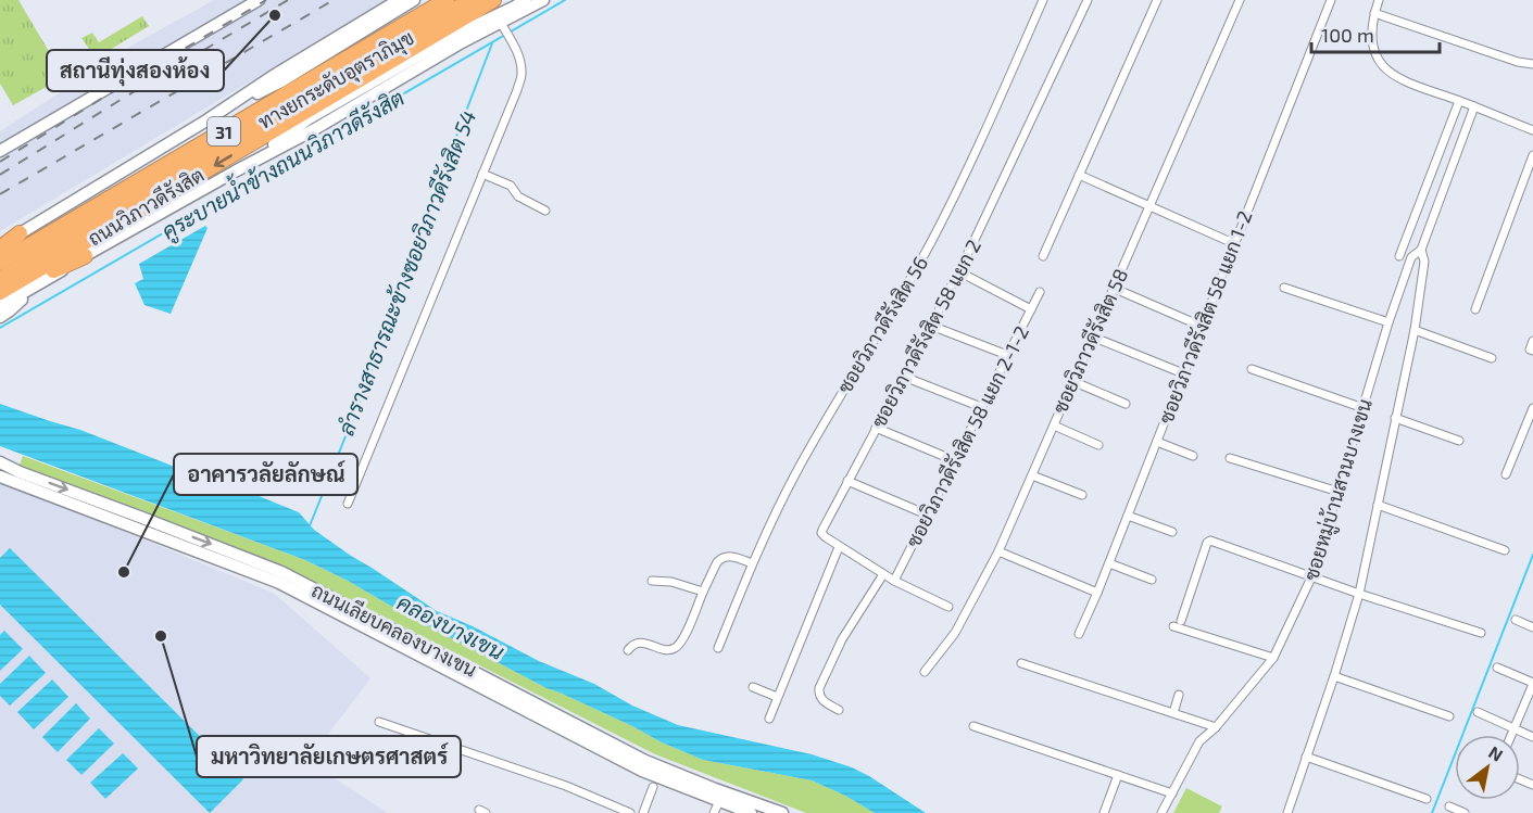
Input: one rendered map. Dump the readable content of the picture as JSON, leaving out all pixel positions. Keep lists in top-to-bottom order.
{
  "streets": {
    "highway": ["ทางยกระดับอุตราภิมุข", "31", "ถนนวิภาวดีรังสิต"],
    "main road": ["ถนนเลียบคลองบางเขน"],
    "street": [
      "ซอยวิภาวดีรังสิต 58 แยก 1-2",
      "ซอยวิภาวดีรังสิต 56",
      "ซอยวิภาวดีรังสิต 58 แยก 2",
      "ซอยวิภาวดีรังสิต 58",
      "ซอยวิภาวดีรังสิต 58 แยก 2-1-2",
      "ซอยหมู่บ้านสวนบางเขน"
    ]
  },
  "crossings": [
    ["ซอยวิภาวดีรังสิต 58 แยก 2", "ซอยวิภาวดีรังสิต 58 แยก 2-1-2"]
  ],
  "water": ["คูระบายน้ำข้างถนนวิภาวดีรังสิต", "ลำรางสาธารณะข้างซอยวิภาวดีรังสิต 54", "คลองบางเขน"],
  "places": ["สถานีทุ่งสองห้อง", "อาคารวลัยลักษณ์", "มหาวิทยาลัยเกษตรศาสตร์"],
  "scale_bar": "100 m",
  "north": "top right"
}
